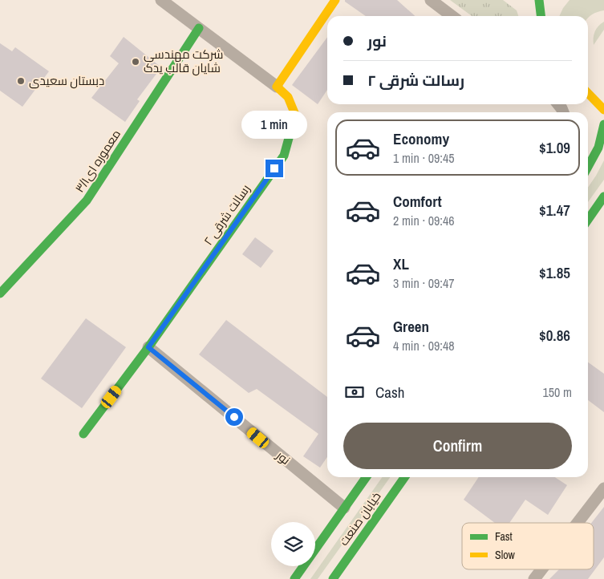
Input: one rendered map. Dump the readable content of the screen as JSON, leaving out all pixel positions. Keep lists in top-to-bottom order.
{
  "streets": {
    "street": [
      "معموره ای۳/۱",
      "رسالت شرقی ۲",
      "نور",
      "خیابان صنعت"
    ]
  },
  "crossings": [
    ["رسالت شرقی ۲", "نور"],
    ["نور", "خیابان صنعت"]
  ],
  "places": ["شرکت مهندسی شایان قالب یدک", "دبستان سعیدی"],
  "legend": ["Fast", "Slow"],
  "page": {
    "banner": ["نور", "رسالت شرقی ۲"],
    "bubble": "1 min",
    "list": [
      {
        "name": "Economy",
        "note": "1 min · 09:45",
        "value": "$1.09"
      },
      {
        "name": "Comfort",
        "note": "2 min · 09:46",
        "value": "$1.47"
      },
      {
        "name": "XL",
        "note": "3 min · 09:47",
        "value": "$1.85"
      },
      {
        "name": "Green",
        "note": "4 min · 09:48",
        "value": "$0.86"
      }
    ],
    "pay": ["Cash", "150 m"],
    "buttons": "Confirm"
  }
}
